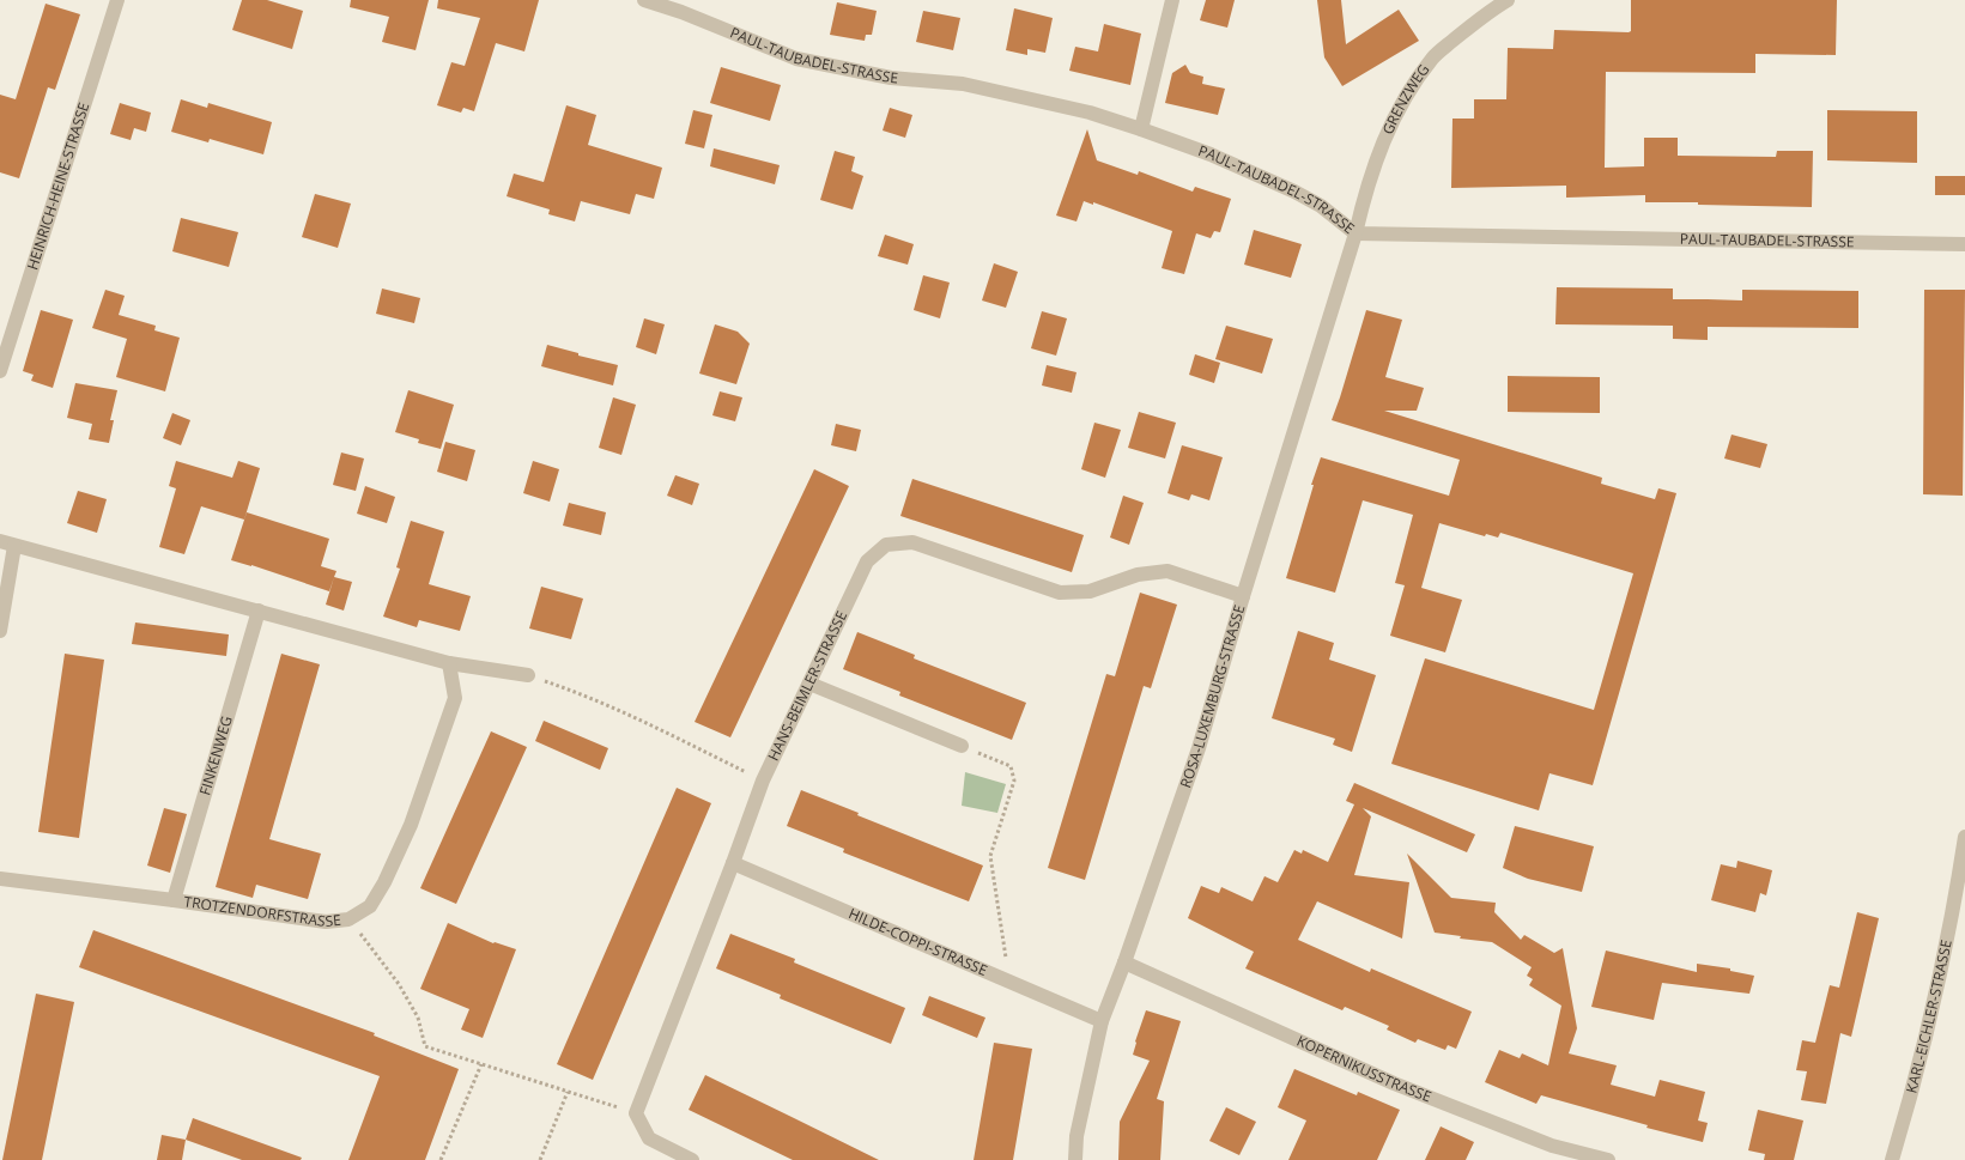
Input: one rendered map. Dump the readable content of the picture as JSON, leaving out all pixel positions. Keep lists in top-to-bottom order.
{
  "streets": {
    "street": [
      "PAUL-TAUBADEL-STRASSE",
      "GRENZWEG",
      "HEINRICH-HEINE-STRASSE",
      "HANS-BEIMLER-STRASSE",
      "ROSA-LUXEMBURG-STRASSE",
      "FINKENWEG",
      "TROTZENDORFSTRASSE",
      "HILDE-COPPI-STRASSE",
      "KARL-EICHLER-STRASSE",
      "KOPERNIKUSSTRASSE"
    ]
  },
  "crossings": [
    ["PAUL-TAUBADEL-STRASSE", "GRENZWEG"],
    ["PAUL-TAUBADEL-STRASSE", "ROSA-LUXEMBURG-STRASSE"],
    ["GRENZWEG", "ROSA-LUXEMBURG-STRASSE"],
    ["HANS-BEIMLER-STRASSE", "ROSA-LUXEMBURG-STRASSE"],
    ["HANS-BEIMLER-STRASSE", "HILDE-COPPI-STRASSE"],
    ["ROSA-LUXEMBURG-STRASSE", "HILDE-COPPI-STRASSE"],
    ["ROSA-LUXEMBURG-STRASSE", "KOPERNIKUSSTRASSE"],
    ["FINKENWEG", "TROTZENDORFSTRASSE"]
  ]
}
